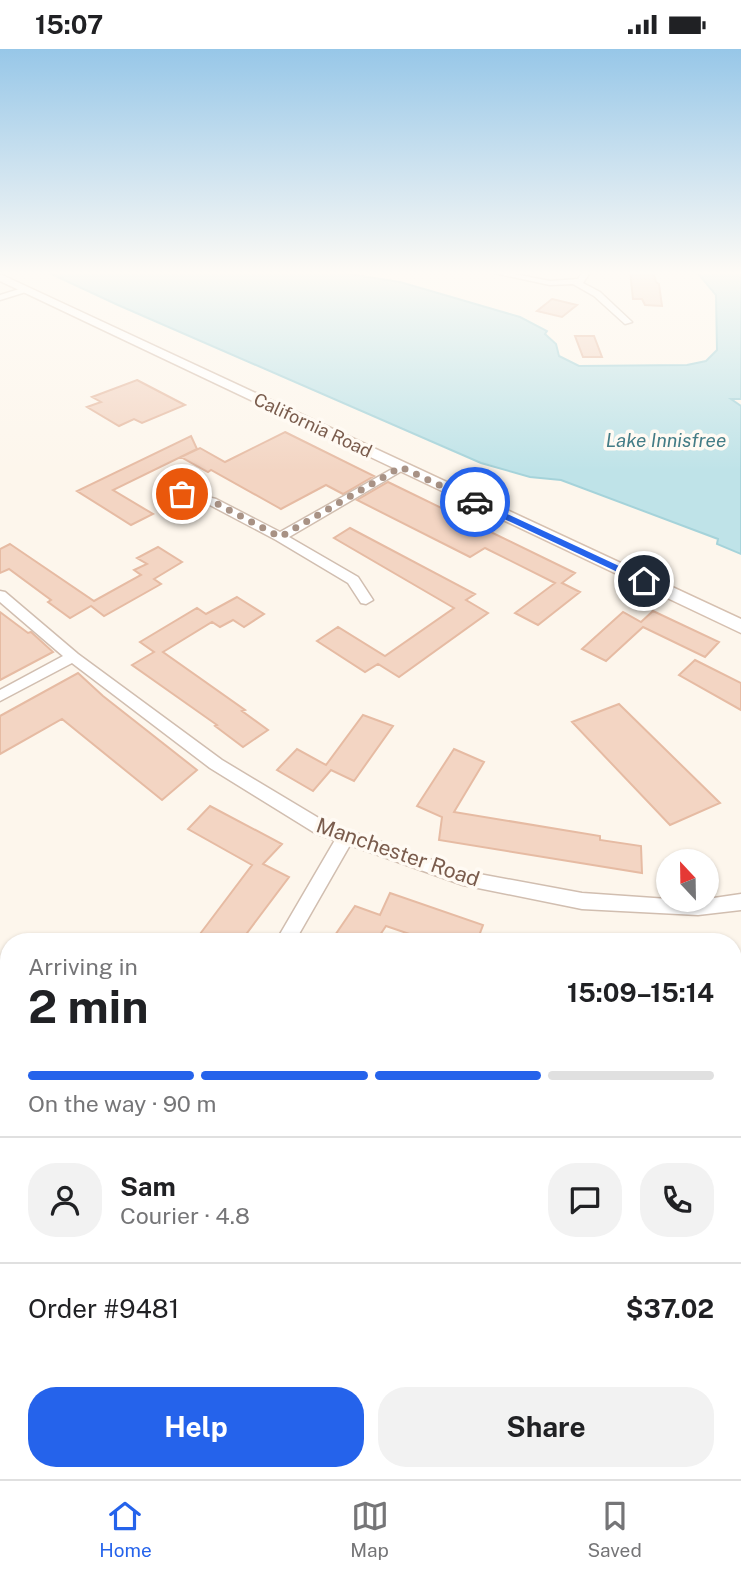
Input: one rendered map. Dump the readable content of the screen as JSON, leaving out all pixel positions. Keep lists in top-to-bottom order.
{
  "streets": {
    "main road": ["California Road"],
    "street": ["Manchester Road"]
  },
  "water": ["Lake Innisfree"],
  "north": "top",
  "page": {
    "status": "15:07",
    "heading": ["2 min", "Arriving in", "15:09–15:14"],
    "panel": [
      "Sam",
      "Courier · 4.8",
      "Order #9481",
      "$37.02"
    ],
    "bar": "On the way · 90 m",
    "buttons": ["Help", "Share"],
    "tabs": ["Home", "Map", "Saved"]
  }
}
